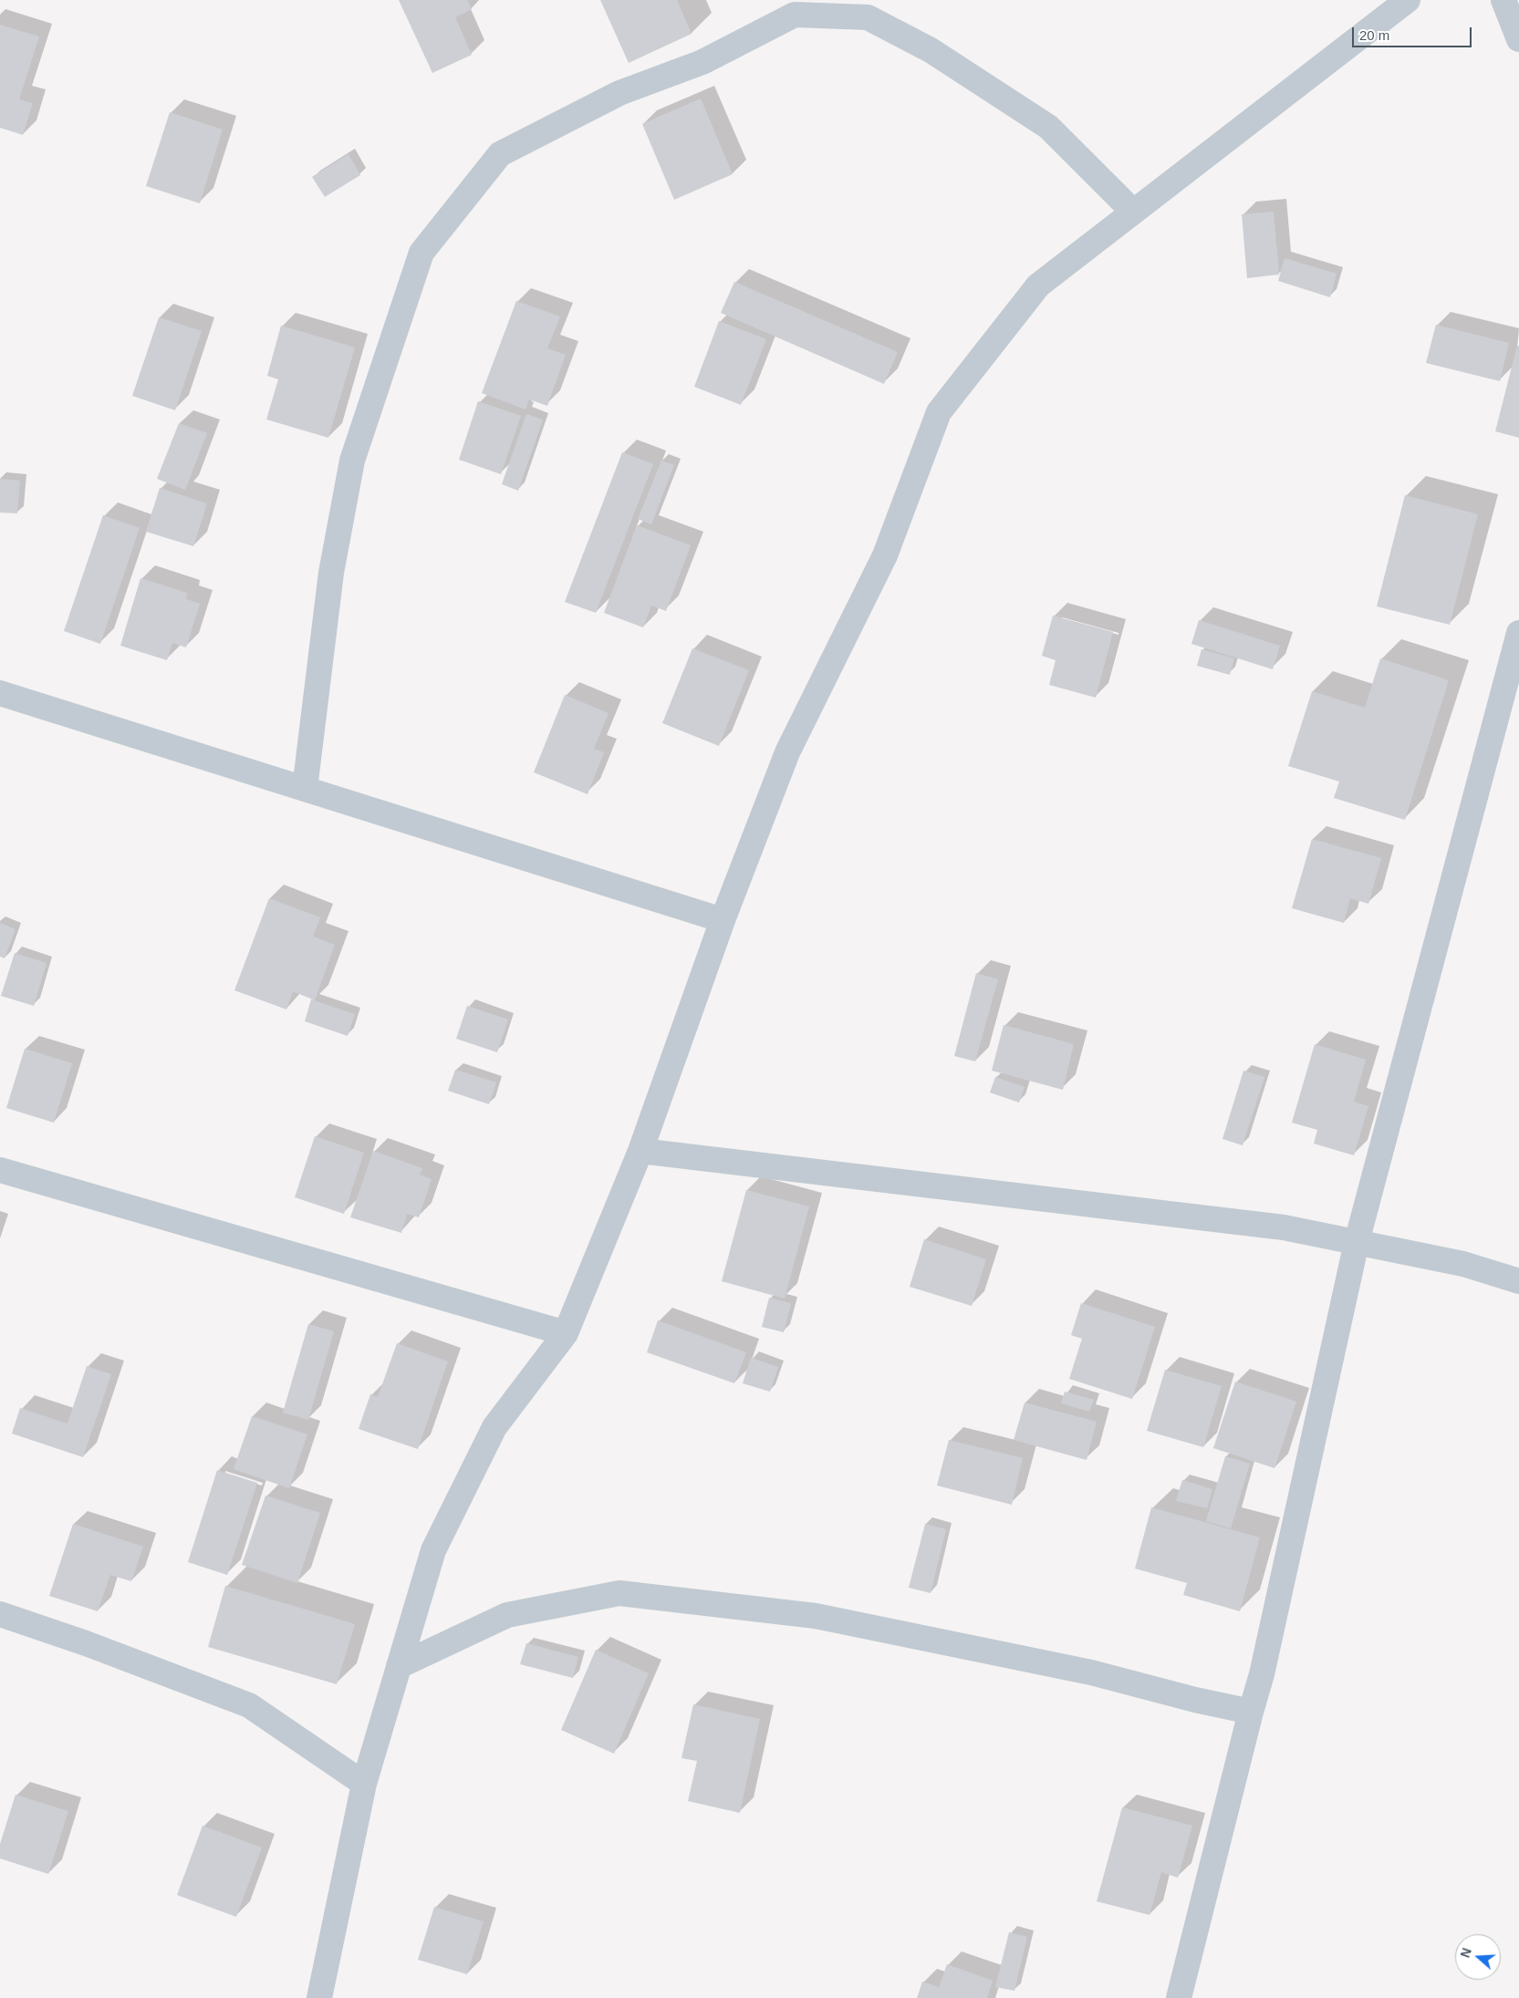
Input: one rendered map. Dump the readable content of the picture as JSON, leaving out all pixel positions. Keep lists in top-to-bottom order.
{
  "scale_bar": "20 m",
  "north": "left"
}
